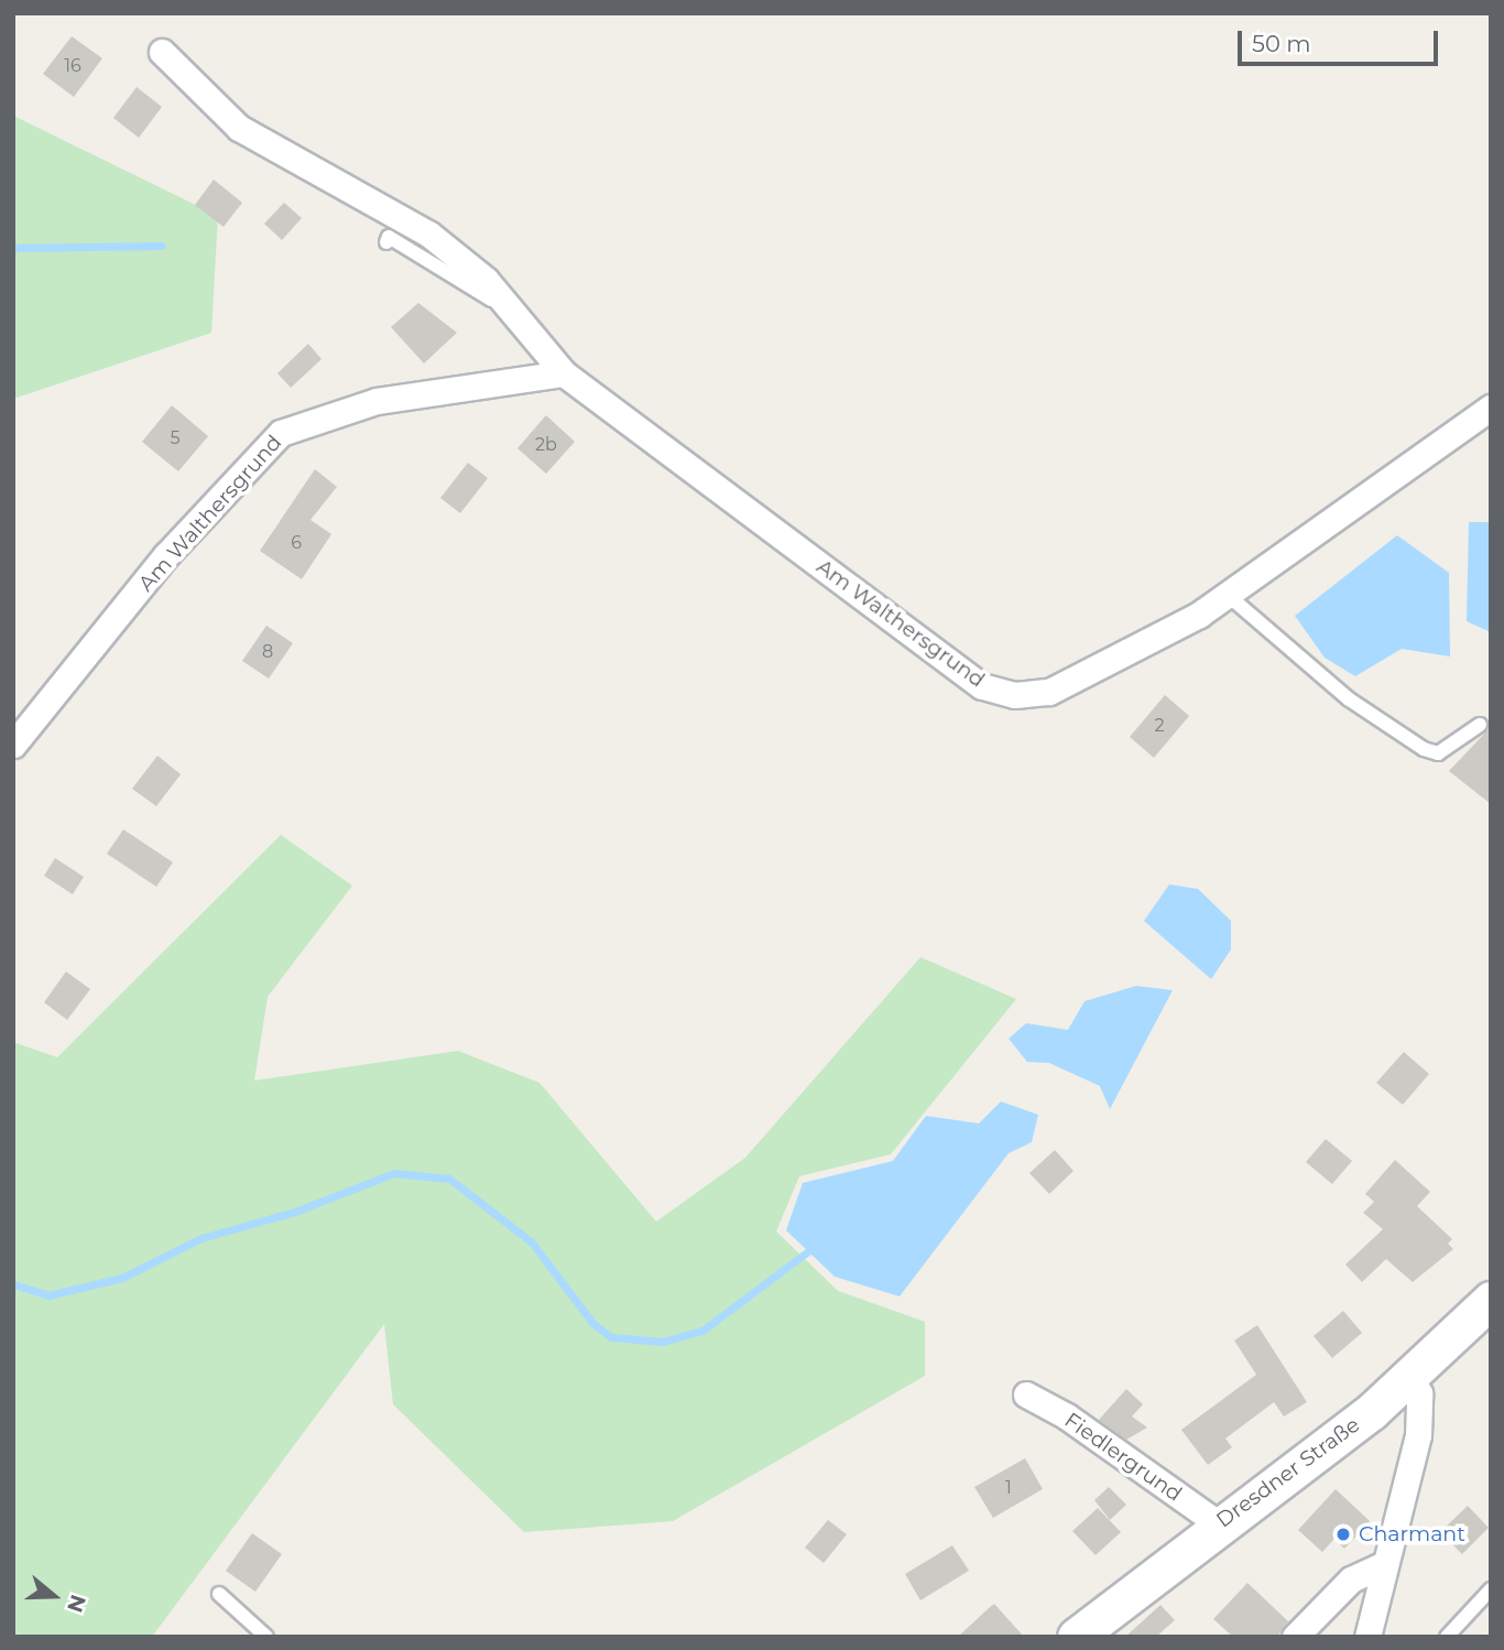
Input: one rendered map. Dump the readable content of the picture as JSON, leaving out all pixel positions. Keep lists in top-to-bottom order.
{
  "streets": {
    "main road": ["Dresdner Straße"],
    "street": ["Am Walthersgrund", "Fiedlergrund"]
  },
  "crossings": [
    ["Fiedlergrund", "Dresdner Straße"]
  ],
  "places": ["Charmant"],
  "house_numbers": [
    "16",
    "5",
    "2b",
    "6",
    "8",
    "2",
    "1"
  ],
  "scale_bar": "50 m",
  "north": "right"
}
